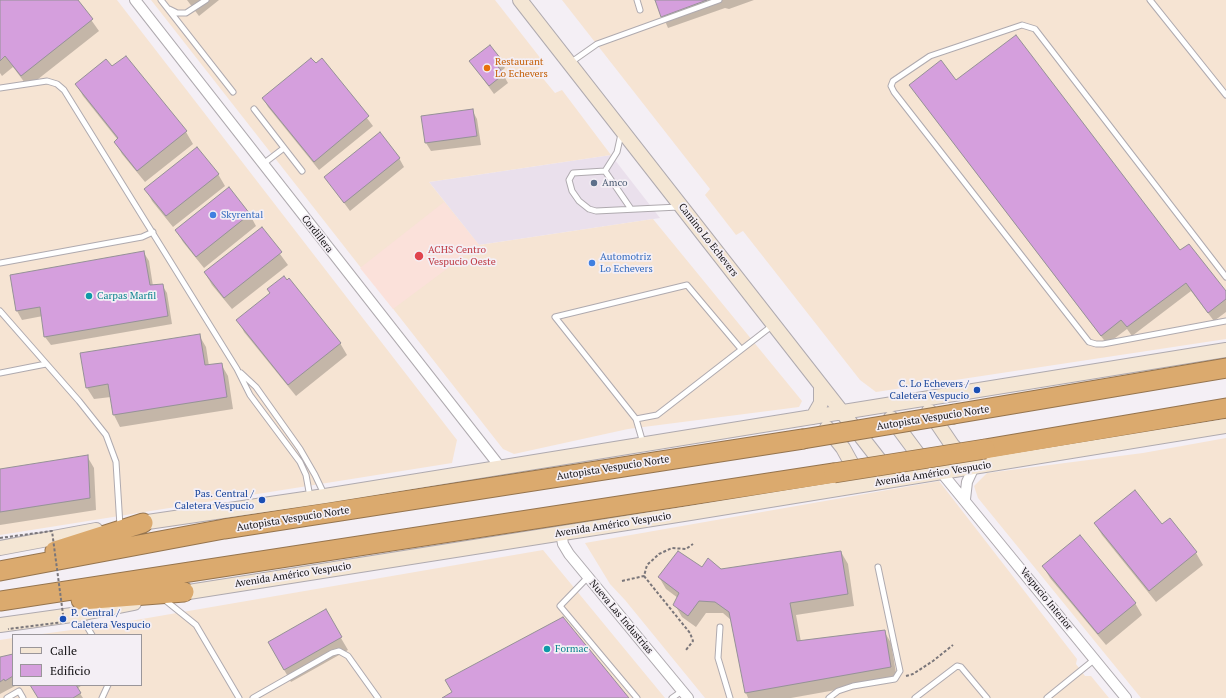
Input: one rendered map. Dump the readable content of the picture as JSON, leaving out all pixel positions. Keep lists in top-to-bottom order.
{
  "streets": {
    "highway": ["Autopista Vespucio Norte"],
    "main road": ["Camino Lo Echevers", "Avenida Américo Vespucio"],
    "street": ["Cordillera", "Vespucio Interior", "Nueva Las Industrias"]
  },
  "crossings": [
    ["Camino Lo Echevers", "Avenida Américo Vespucio"],
    ["Avenida Américo Vespucio", "Vespucio Interior"],
    ["Avenida Américo Vespucio", "Nueva Las Industrias"]
  ],
  "places": [
    "Restaurant Lo Echevers",
    "Amco",
    "Skyrental",
    "ACHS Centro Vespucio Oeste",
    "Automotriz Lo Echevers",
    "Carpas Marfil",
    "C. Lo Echevers / Caletera Vespucio",
    "Pas. Central / Caletera Vespucio",
    "P. Central / Caletera Vespucio",
    "Formac"
  ],
  "legend": ["Calle", "Edificio"]
}
